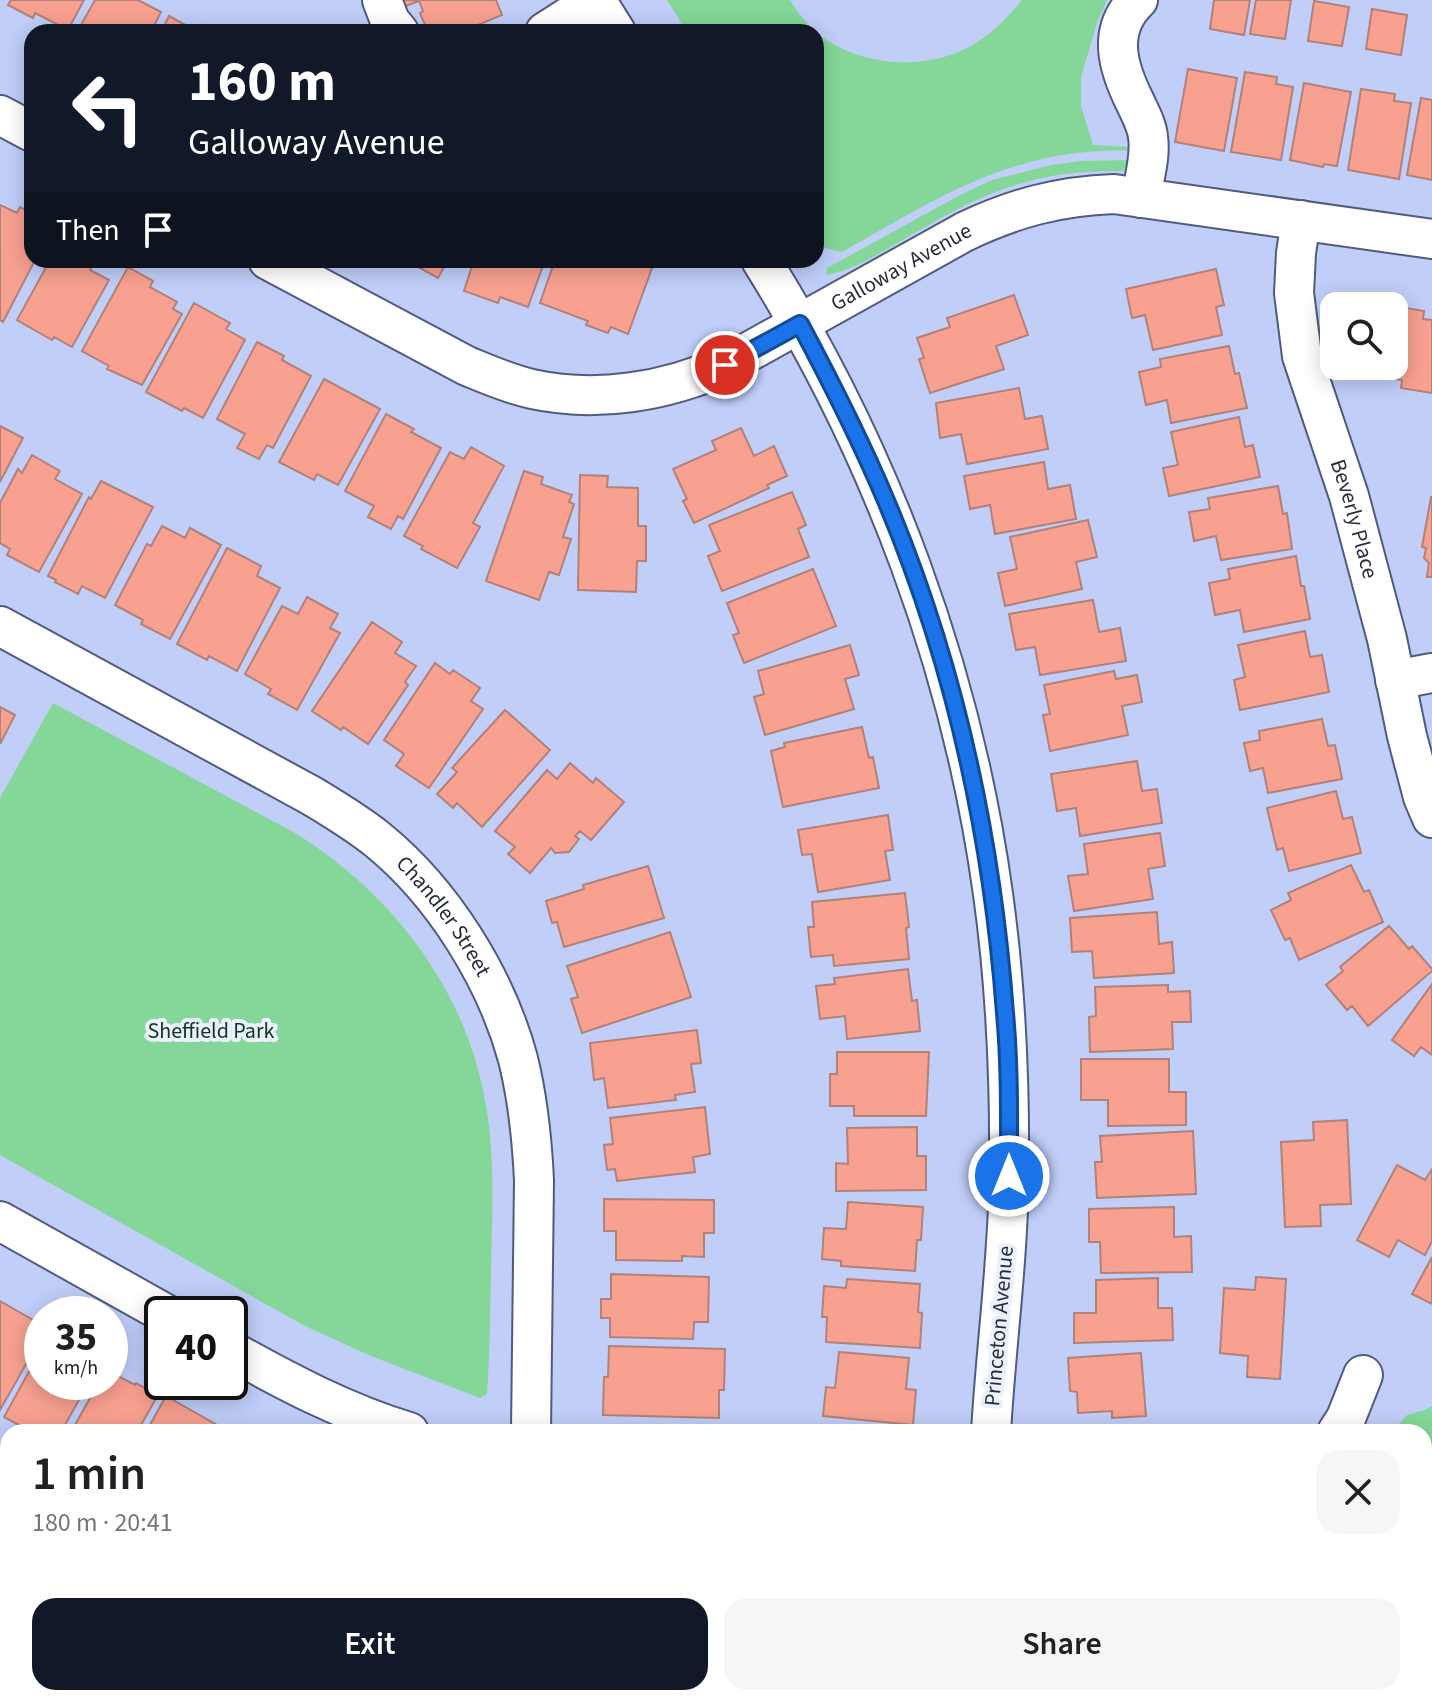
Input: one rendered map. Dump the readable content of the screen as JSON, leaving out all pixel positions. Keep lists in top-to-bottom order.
{
  "streets": {
    "street": [
      "Galloway Avenue",
      "Beverly Place",
      "Chandler Street",
      "Princeton Avenue"
    ]
  },
  "crossings": [
    ["Galloway Avenue", "Beverly Place"],
    ["Galloway Avenue", "Princeton Avenue"]
  ],
  "parks": ["Sheffield Park"],
  "page": {
    "turn": ["160 m", "Galloway Avenue"],
    "then": "Then",
    "speed": "35 km/h",
    "limit": "40",
    "heading": ["1 min", "180 m · 20:41"],
    "buttons": ["Exit", "Share"]
  }
}
